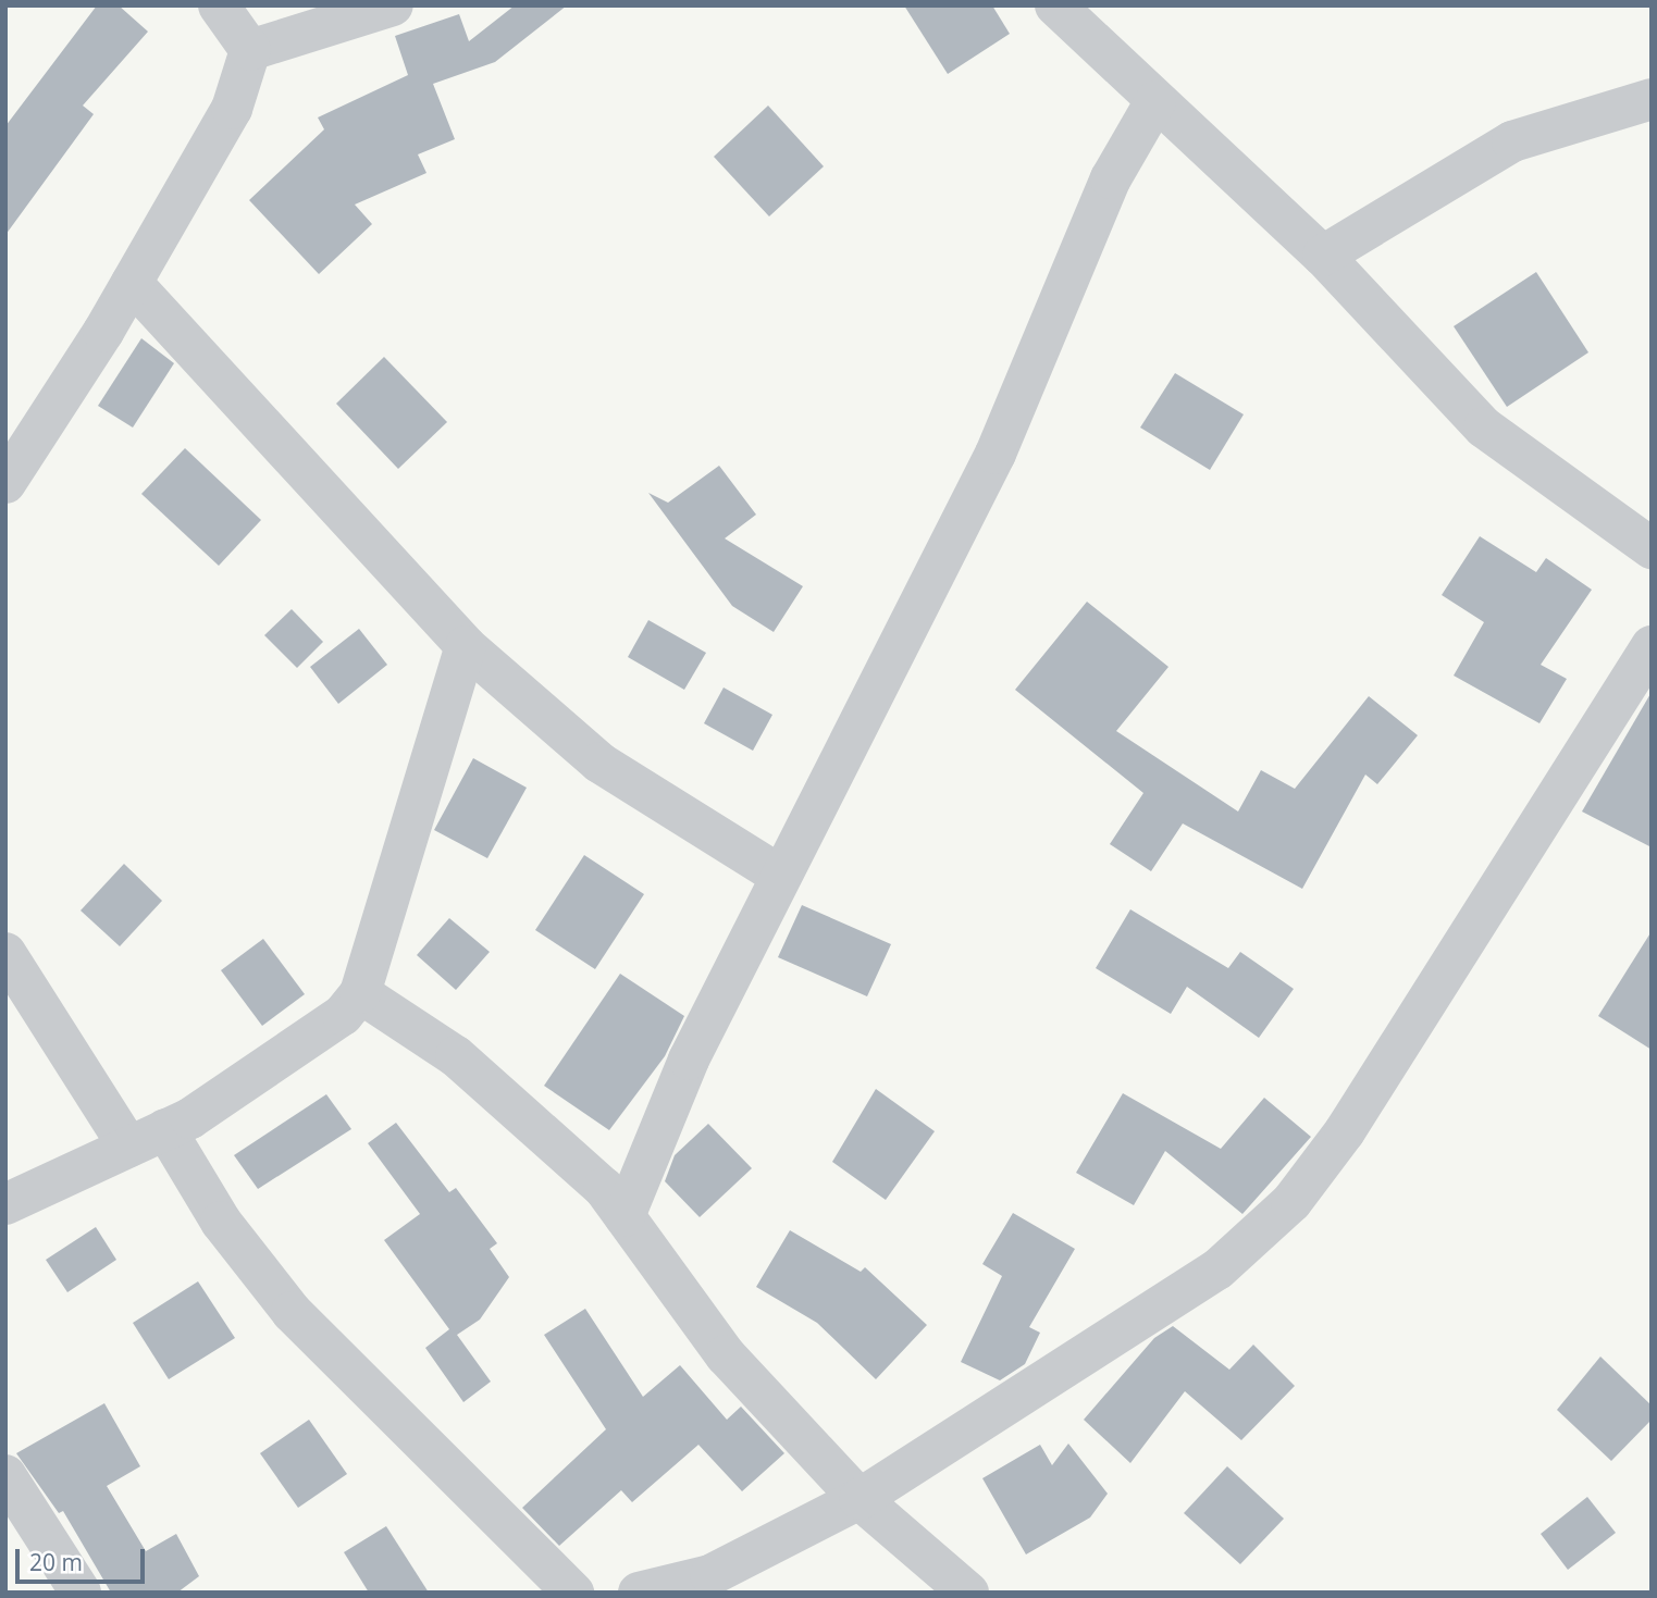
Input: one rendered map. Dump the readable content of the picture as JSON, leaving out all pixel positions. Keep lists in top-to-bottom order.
{
  "scale_bar": "20 m"
}
